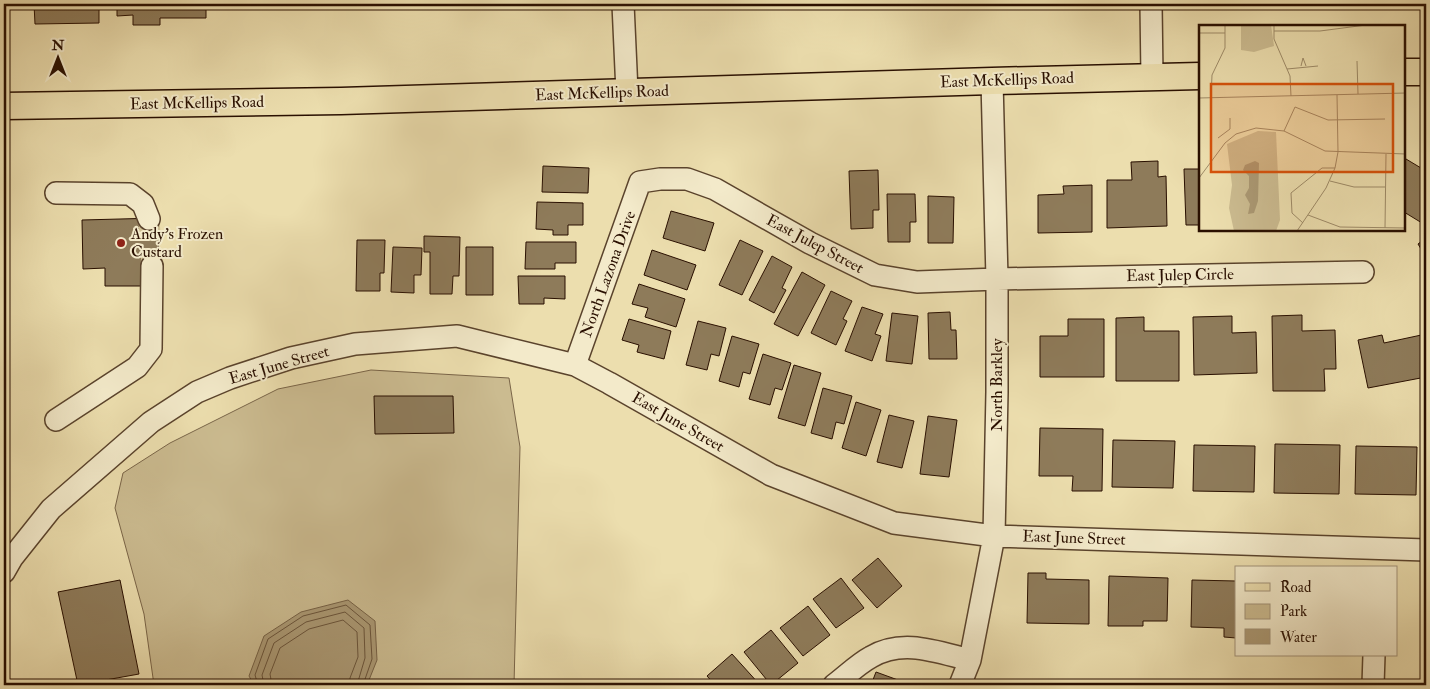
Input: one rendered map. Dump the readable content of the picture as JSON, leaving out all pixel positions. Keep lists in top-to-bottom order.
{
  "streets": {
    "main road": ["East McKellips Road"],
    "street": [
      "East Julep Street",
      "North Lazona Drive",
      "East Julep Circle",
      "East June Street",
      "North Barkley"
    ]
  },
  "crossings": [
    ["East McKellips Road", "North Barkley"],
    ["East Julep Street", "North Lazona Drive"],
    ["East Julep Street", "East Julep Circle"],
    ["East Julep Street", "North Barkley"],
    ["North Lazona Drive", "East June Street"],
    ["East Julep Circle", "North Barkley"],
    ["East June Street", "North Barkley"]
  ],
  "places": ["Andy's Frozen Custard"],
  "legend": ["Road", "Park", "Water"],
  "north": "top"
}
